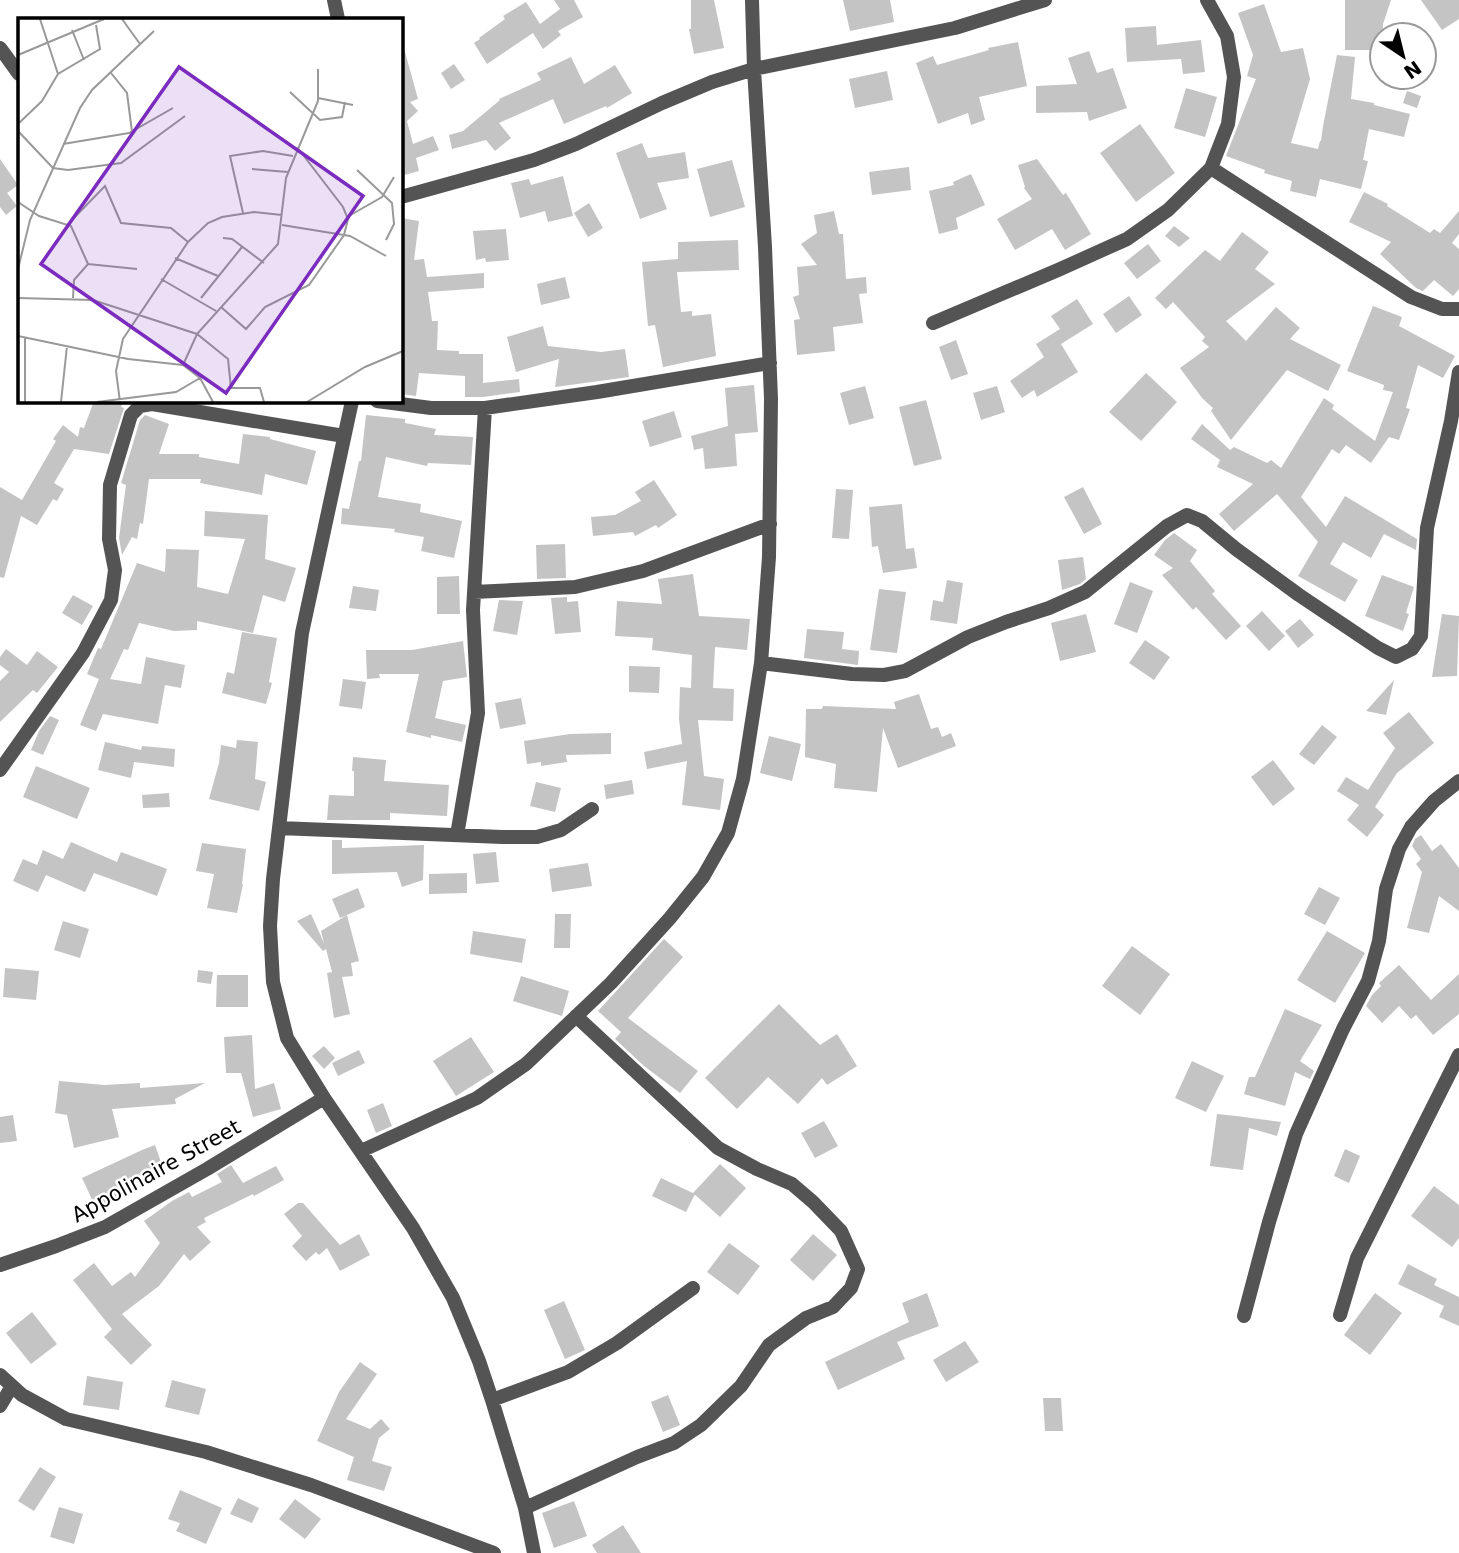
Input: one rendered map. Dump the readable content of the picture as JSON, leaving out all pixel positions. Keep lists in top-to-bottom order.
{
  "streets": {
    "street": ["Appolinaire Street"]
  },
  "north": "bottom right"
}
